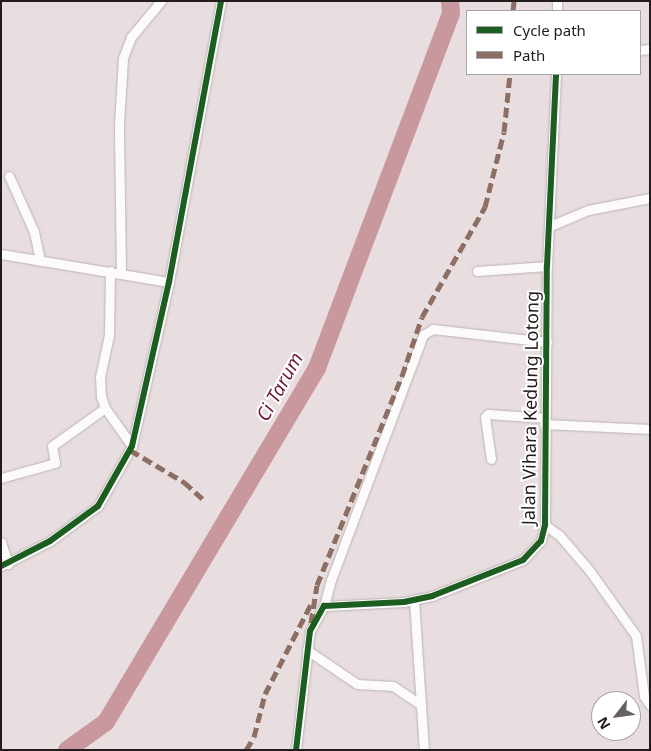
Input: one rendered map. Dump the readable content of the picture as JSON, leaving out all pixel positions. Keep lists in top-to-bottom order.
{
  "streets": {
    "street": ["Jalan Vihara Kedung Lotong"]
  },
  "water": ["Ci Tarum"],
  "legend": ["Cycle path", "Path"],
  "north": "bottom left"
}
